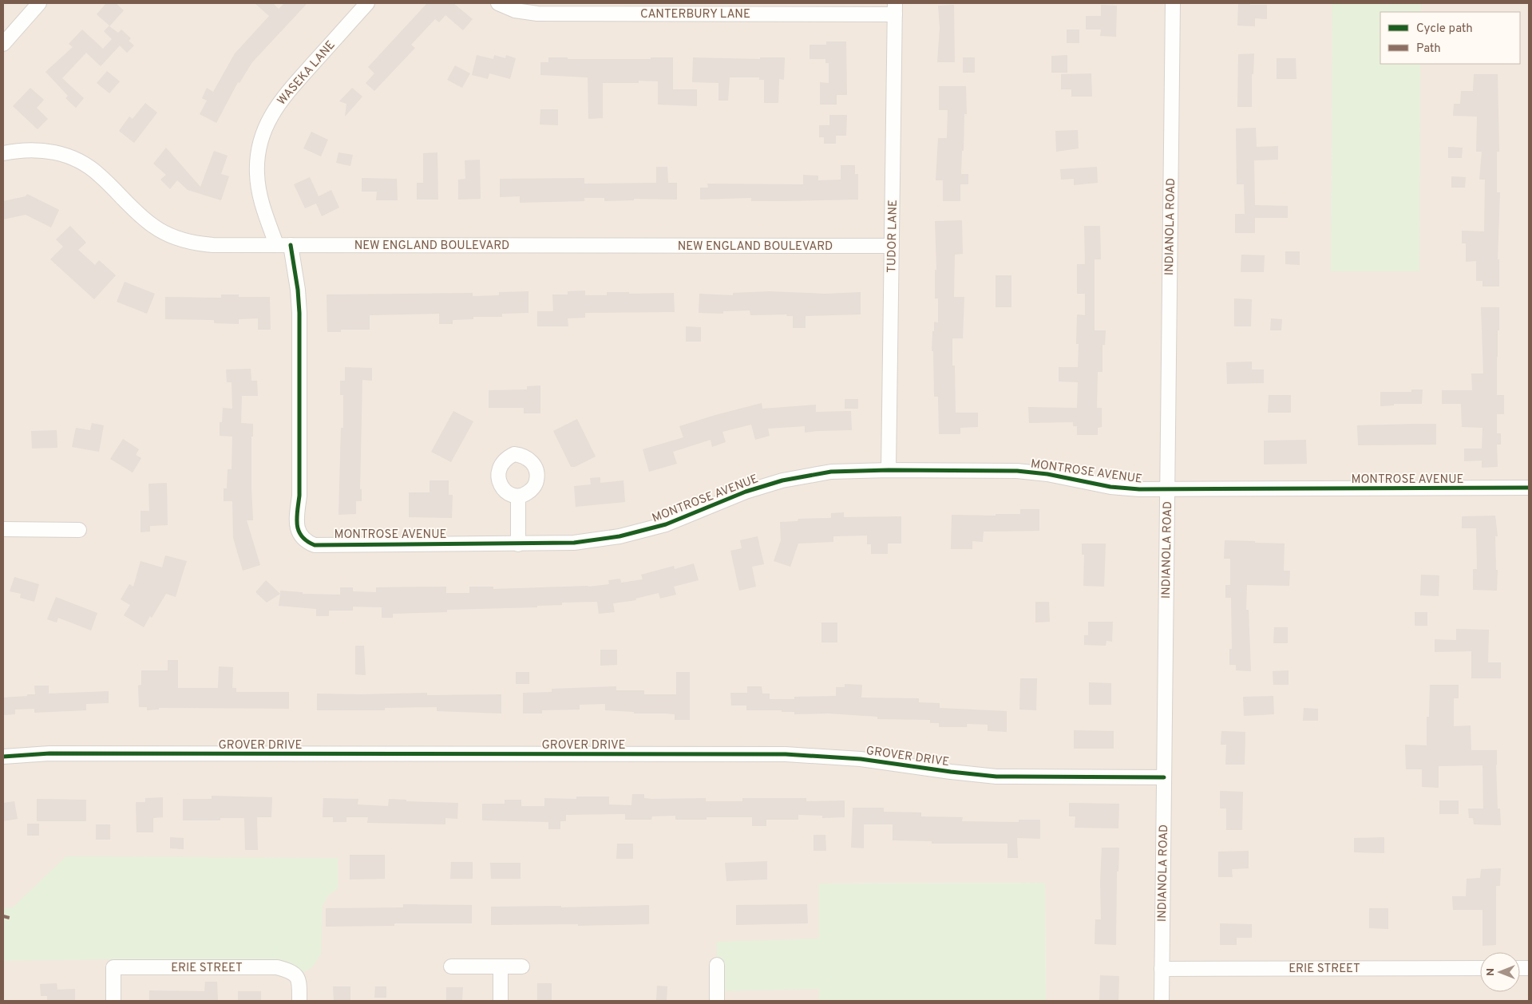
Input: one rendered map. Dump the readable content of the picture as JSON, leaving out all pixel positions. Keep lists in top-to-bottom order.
{
  "streets": {
    "street": [
      "CANTERBURY LANE",
      "WASEKA LANE",
      "INDIANOLA ROAD",
      "TUDOR LANE",
      "NEW ENGLAND BOULEVARD",
      "MONTROSE AVENUE",
      "GROVER DRIVE",
      "ERIE STREET"
    ]
  },
  "crossings": [
    ["CANTERBURY LANE", "TUDOR LANE"],
    ["WASEKA LANE", "NEW ENGLAND BOULEVARD"],
    ["INDIANOLA ROAD", "MONTROSE AVENUE"],
    ["INDIANOLA ROAD", "GROVER DRIVE"],
    ["INDIANOLA ROAD", "ERIE STREET"],
    ["TUDOR LANE", "NEW ENGLAND BOULEVARD"],
    ["TUDOR LANE", "MONTROSE AVENUE"],
    ["NEW ENGLAND BOULEVARD", "MONTROSE AVENUE"]
  ],
  "legend": ["Cycle path", "Path"],
  "north": "left"
}
